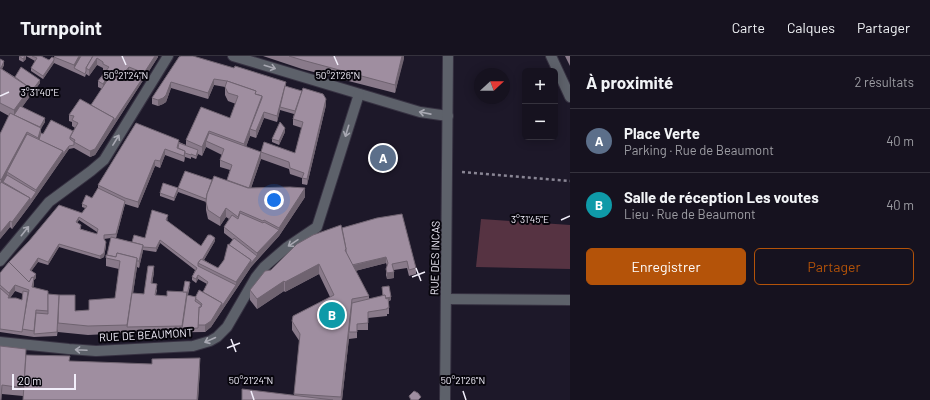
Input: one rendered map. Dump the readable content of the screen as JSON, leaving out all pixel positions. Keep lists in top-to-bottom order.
{
  "streets": {
    "street": ["RUE DES INCAS", "RUE DE BEAUMONT"]
  },
  "one_way": ["RUE DE BEAUMONT"],
  "scale_bar": "20 m",
  "north": "right",
  "page": {
    "header": "Turnpoint",
    "nav": ["Carte", "Calques", "Partager"],
    "heading": ["À proximité", "2 résultats"],
    "map_buttons": ["+", "−"],
    "list": [
      {
        "mark": "A",
        "name": "Place Verte",
        "note": "Parking · Rue de Beaumont",
        "value": "40 m"
      },
      {
        "mark": "B",
        "name": "Salle de réception Les voutes",
        "note": "Lieu · Rue de Beaumont",
        "value": "40 m"
      }
    ],
    "pins": ["A", "B"],
    "buttons": ["Enregistrer", "Partager"],
    "scale": "20 m"
  },
  "coordinates": [
    "50°21'24\"N",
    "50°21'26\"N",
    "3°31'40\"E",
    "3°31'45\"E"
  ]
}
